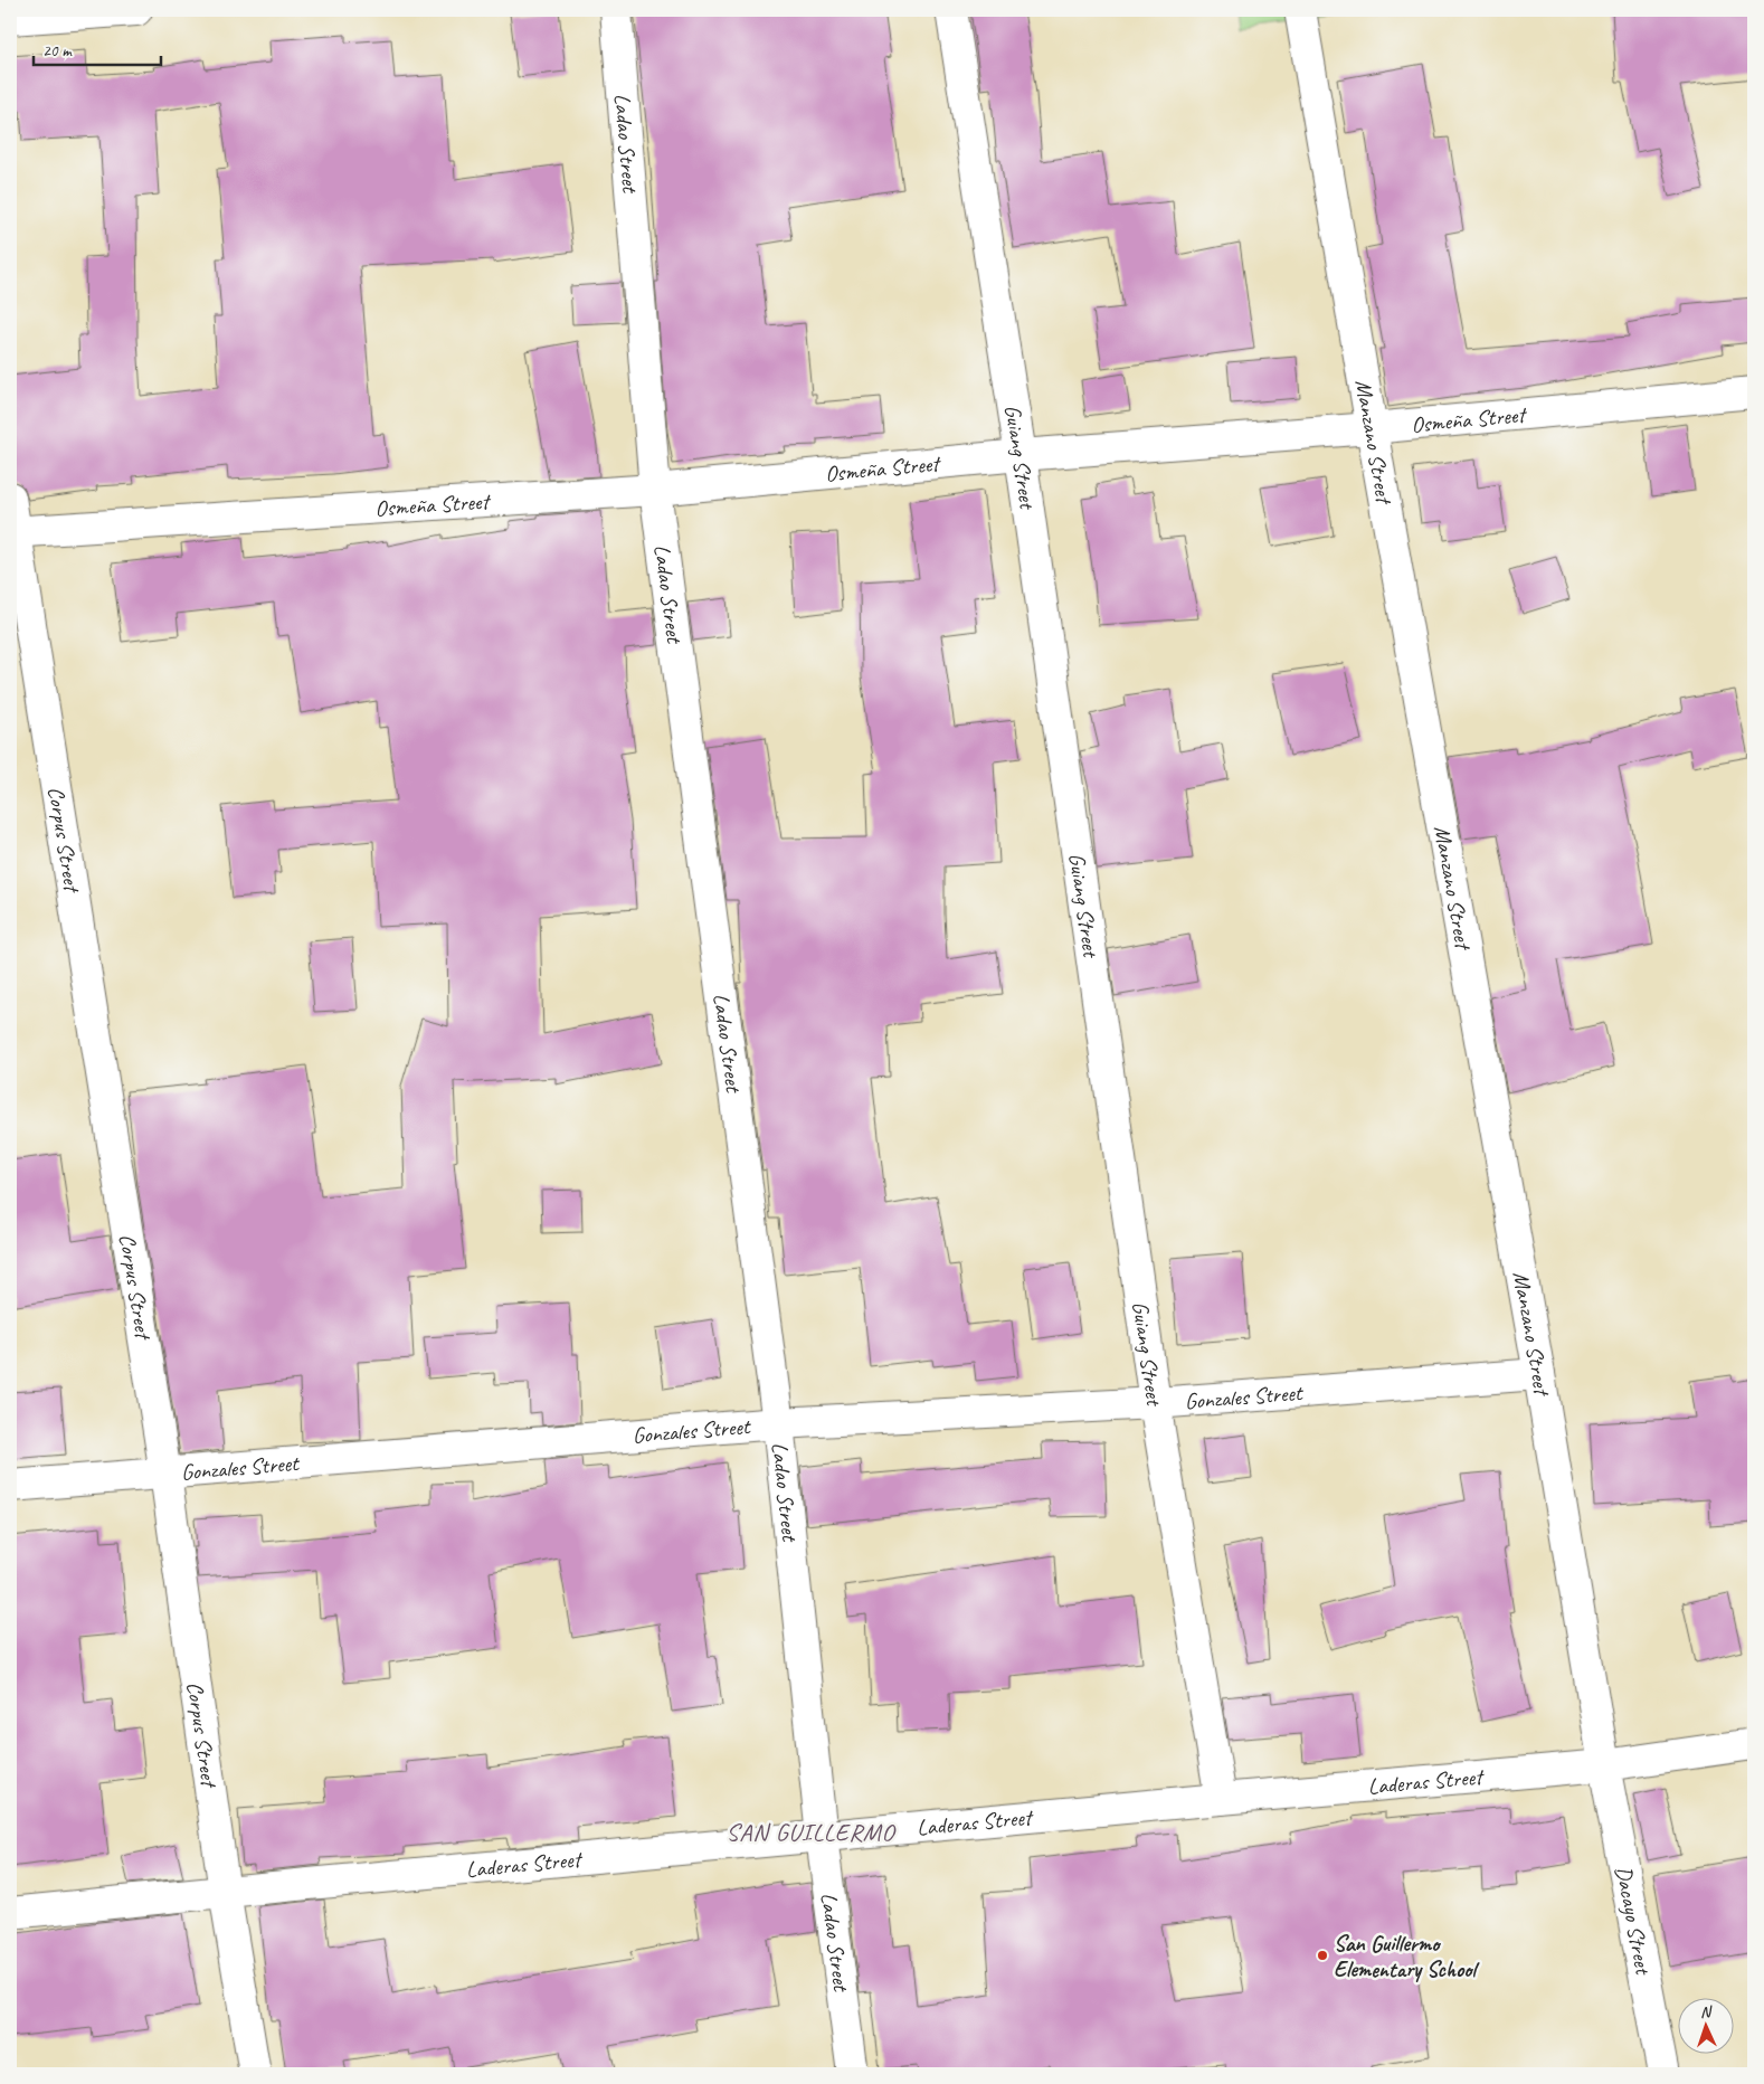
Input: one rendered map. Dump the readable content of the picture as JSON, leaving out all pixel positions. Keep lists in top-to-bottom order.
{
  "streets": {
    "street": [
      "Ladao Street",
      "Osmeña Street",
      "Manzano Street",
      "Guiang Street",
      "Corpus Street",
      "Gonzales Street",
      "Laderas Street",
      "Dacayo Street"
    ]
  },
  "crossings": [
    ["Ladao Street", "Osmeña Street"],
    ["Ladao Street", "Gonzales Street"],
    ["Ladao Street", "Laderas Street"],
    ["Osmeña Street", "Manzano Street"],
    ["Osmeña Street", "Guiang Street"],
    ["Osmeña Street", "Corpus Street"],
    ["Manzano Street", "Gonzales Street"],
    ["Manzano Street", "Laderas Street"],
    ["Manzano Street", "Dacayo Street"],
    ["Guiang Street", "Gonzales Street"],
    ["Guiang Street", "Laderas Street"],
    ["Corpus Street", "Gonzales Street"],
    ["Corpus Street", "Laderas Street"],
    ["Laderas Street", "Dacayo Street"]
  ],
  "districts": ["SAN GUILLERMO"],
  "places": ["San Guillermo Elementary School"],
  "scale_bar": "20 m",
  "north": "top"
}
